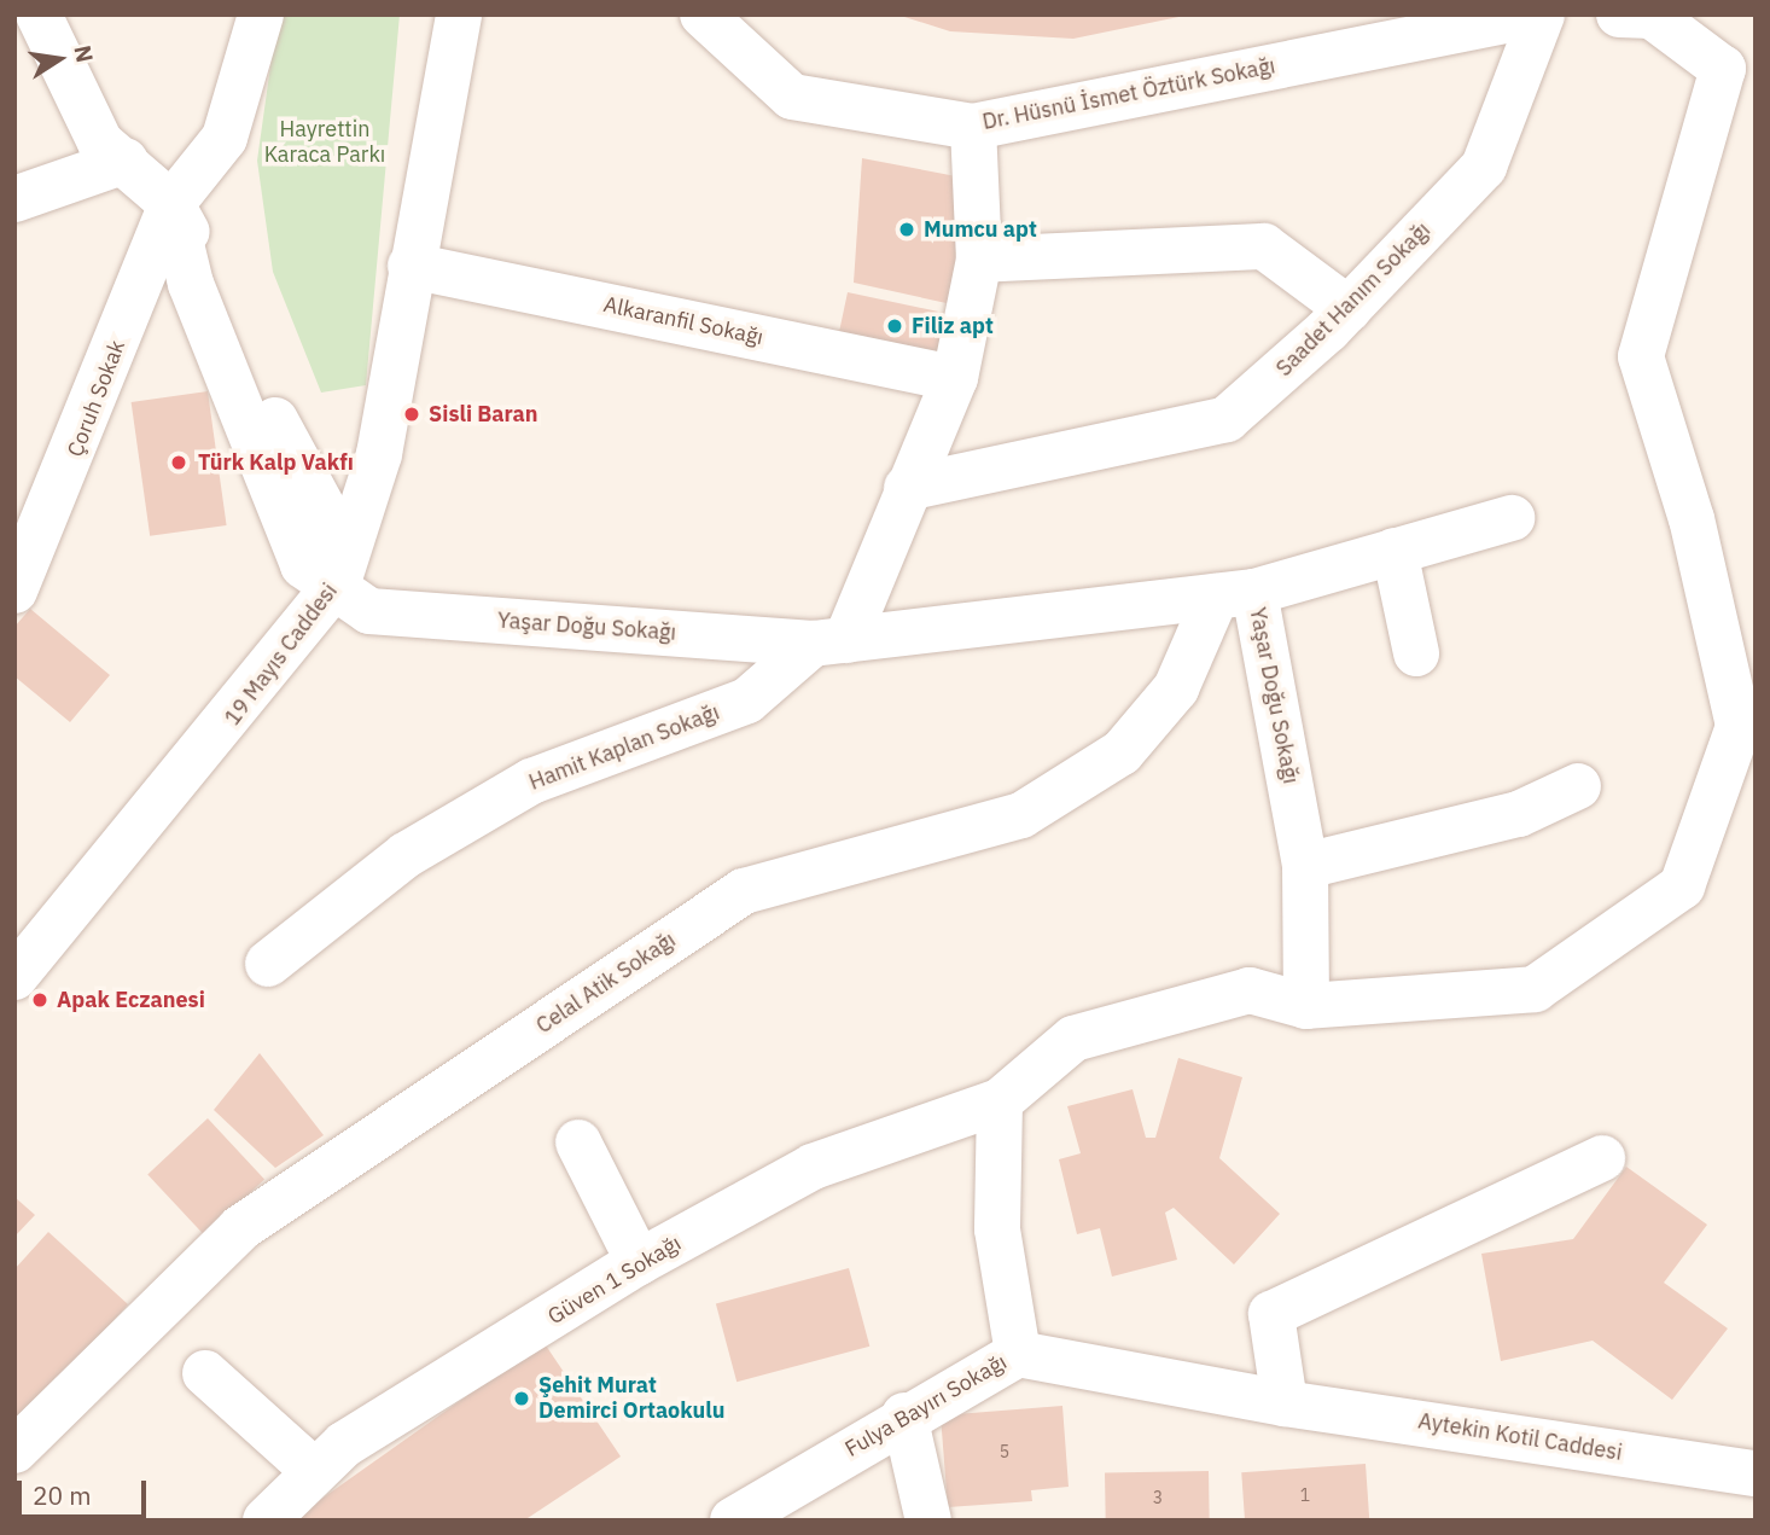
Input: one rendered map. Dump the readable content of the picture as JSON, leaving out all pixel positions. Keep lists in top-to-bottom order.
{
  "streets": {
    "street": [
      "Dr. Hüsnü İsmet Öztürk Sokağı",
      "Saadet Hanım Sokağı",
      "Alkaranfil Sokağı",
      "Çoruh Sokak",
      "Yaşar Doğu Sokağı",
      "19 Mayıs Caddesi",
      "Hamit Kaplan Sokağı",
      "Celal Atik Sokağı",
      "Güven 1 Sokağı",
      "Fulya Bayırı Sokağı",
      "Aytekin Kotil Caddesi"
    ]
  },
  "crossings": [
    ["Alkaranfil Sokağı", "19 Mayıs Caddesi"],
    ["Yaşar Doğu Sokağı", "19 Mayıs Caddesi"],
    ["Yaşar Doğu Sokağı", "Hamit Kaplan Sokağı"],
    ["Yaşar Doğu Sokağı", "Celal Atik Sokağı"],
    ["Yaşar Doğu Sokağı", "Güven 1 Sokağı"],
    ["Fulya Bayırı Sokağı", "Aytekin Kotil Caddesi"]
  ],
  "parks": ["Hayrettin Karaca Parkı"],
  "places": [
    "Mumcu apt",
    "Filiz apt",
    "Sisli Baran",
    "Türk Kalp Vakfı",
    "Apak Eczanesi",
    "Şehit Murat Demirci Ortaokulu"
  ],
  "house_numbers": ["5", "1", "3"],
  "scale_bar": "20 m",
  "north": "right"
}
